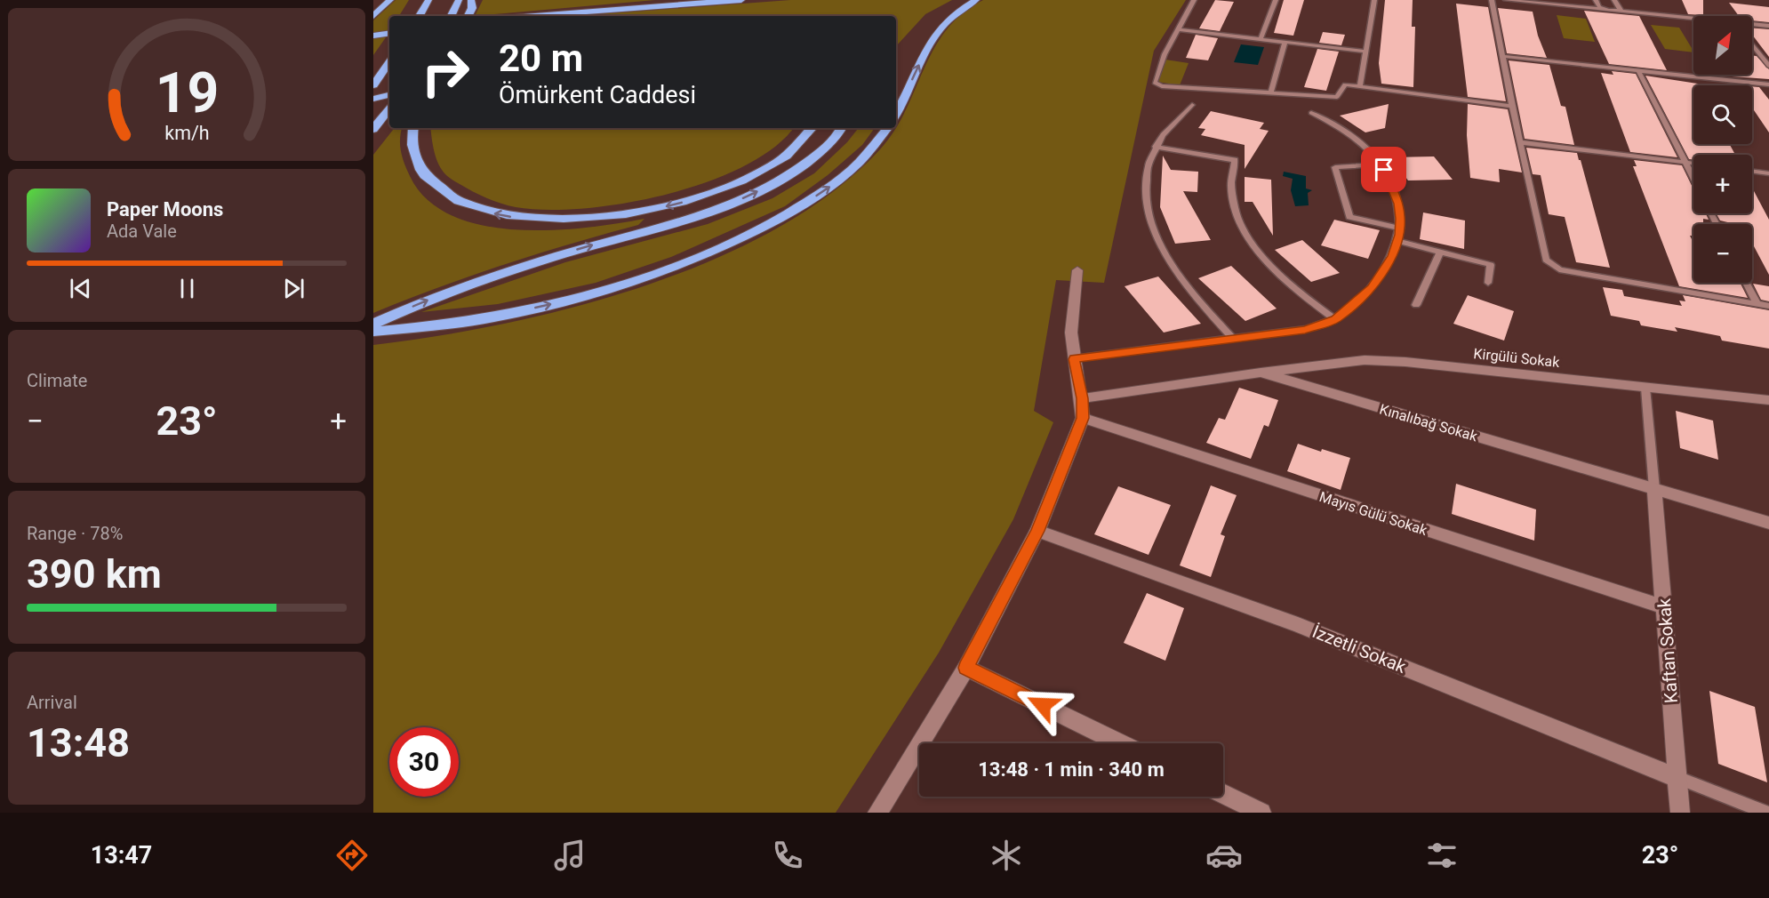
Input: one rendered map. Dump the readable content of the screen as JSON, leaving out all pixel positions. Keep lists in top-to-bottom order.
{
  "streets": {
    "street": [
      "Kirgülü Sokak",
      "Kınalıbağ Sokak",
      "Mayıs Gülü Sokak",
      "İzzetli Sokak",
      "Kaftan Sokak"
    ]
  },
  "crossings": [
    ["Kirgülü Sokak", "Kınalıbağ Sokak"],
    ["Kınalıbağ Sokak", "Kaftan Sokak"],
    ["Mayıs Gülü Sokak", "Kaftan Sokak"],
    ["İzzetli Sokak", "Kaftan Sokak"]
  ],
  "north": "top right",
  "page": {
    "map_buttons": ["+", "−"],
    "turn": ["20 m", "Ömürkent Caddesi"],
    "song": ["Paper Moons", "Ada Vale"],
    "tile": [
      "Climate",
      ["Range · 78%", "390 km"],
      ["Arrival", "13:48"]
    ],
    "heat": ["−", "23°", "+"],
    "limit": "30",
    "trip": "13:48 · 1 min · 340 m",
    "tabs": ["13:47", "23°"],
    "gauge": ["19", "km/h"]
  }
}
